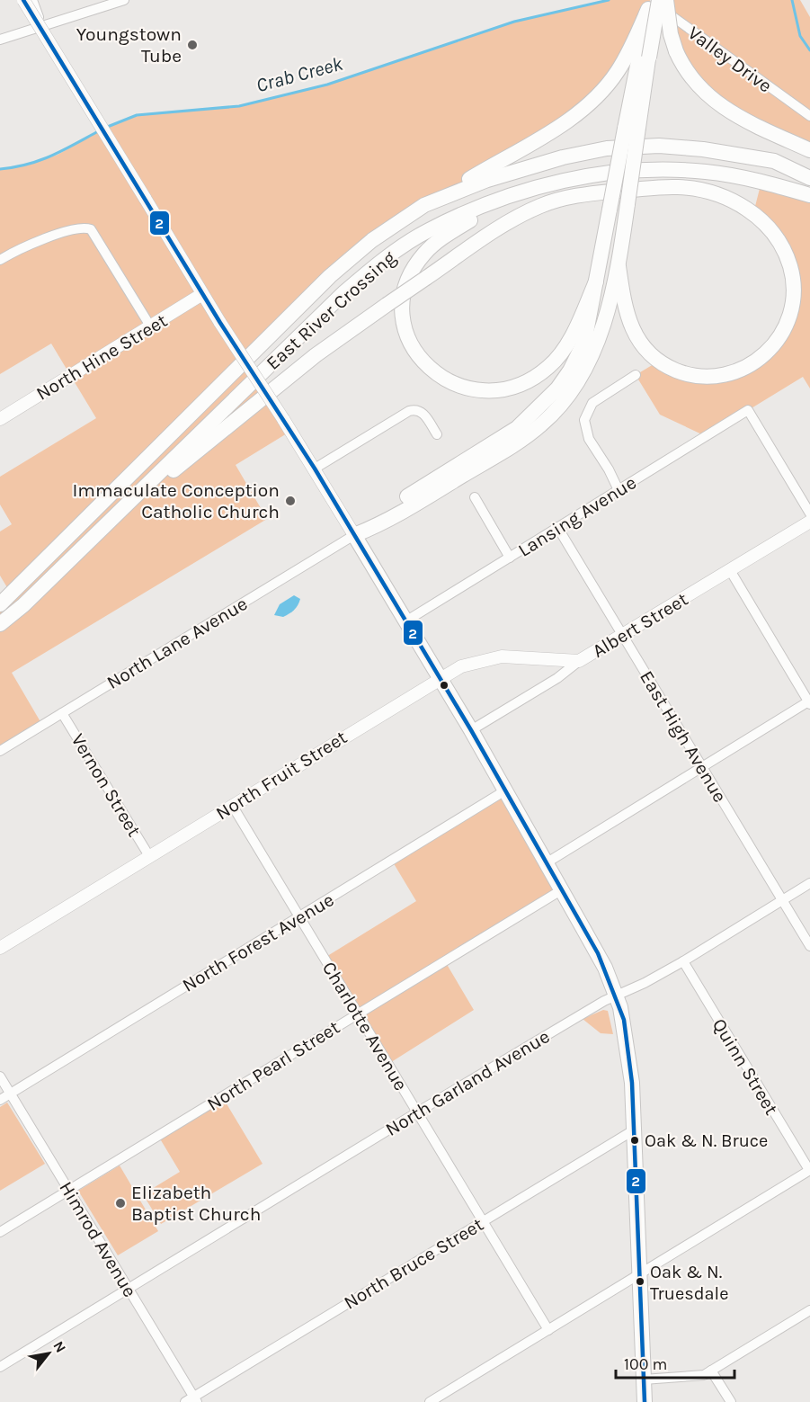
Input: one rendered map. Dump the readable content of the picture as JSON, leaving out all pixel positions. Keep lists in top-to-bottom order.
{
  "streets": {
    "highway": ["East River Crossing"],
    "main road": ["North Hine Street", "Albert Street", "North Fruit Street"],
    "street": [
      "Valley Drive",
      "Lansing Avenue",
      "North Lane Avenue",
      "East High Avenue",
      "Vernon Street",
      "North Forest Avenue",
      "Charlotte Avenue",
      "North Pearl Street",
      "Quinn Street",
      "North Garland Avenue",
      "Himrod Avenue",
      "North Bruce Street"
    ]
  },
  "crossings": [
    ["Lansing Avenue", "East High Avenue"],
    ["Albert Street", "East High Avenue"],
    ["Albert Street", "North Fruit Street"],
    ["North Lane Avenue", "Vernon Street"],
    ["East High Avenue", "North Garland Avenue"],
    ["North Fruit Street", "Vernon Street"],
    ["North Fruit Street", "Charlotte Avenue"],
    ["North Forest Avenue", "Charlotte Avenue"],
    ["North Forest Avenue", "Himrod Avenue"],
    ["Charlotte Avenue", "North Pearl Street"],
    ["Charlotte Avenue", "North Garland Avenue"],
    ["Charlotte Avenue", "North Bruce Street"],
    ["North Pearl Street", "Himrod Avenue"],
    ["Quinn Street", "North Garland Avenue"],
    ["North Garland Avenue", "Himrod Avenue"],
    ["Himrod Avenue", "North Bruce Street"]
  ],
  "water": ["Crab Creek"],
  "places": [
    "Youngstown Tube",
    "Immaculate Conception Catholic Church",
    "Oak & N. Bruce",
    "Elizabeth Baptist Church",
    "Oak & N. Truesdale"
  ],
  "lines": ["transit line 2"],
  "scale_bar": "100 m",
  "north": "top right"
}
